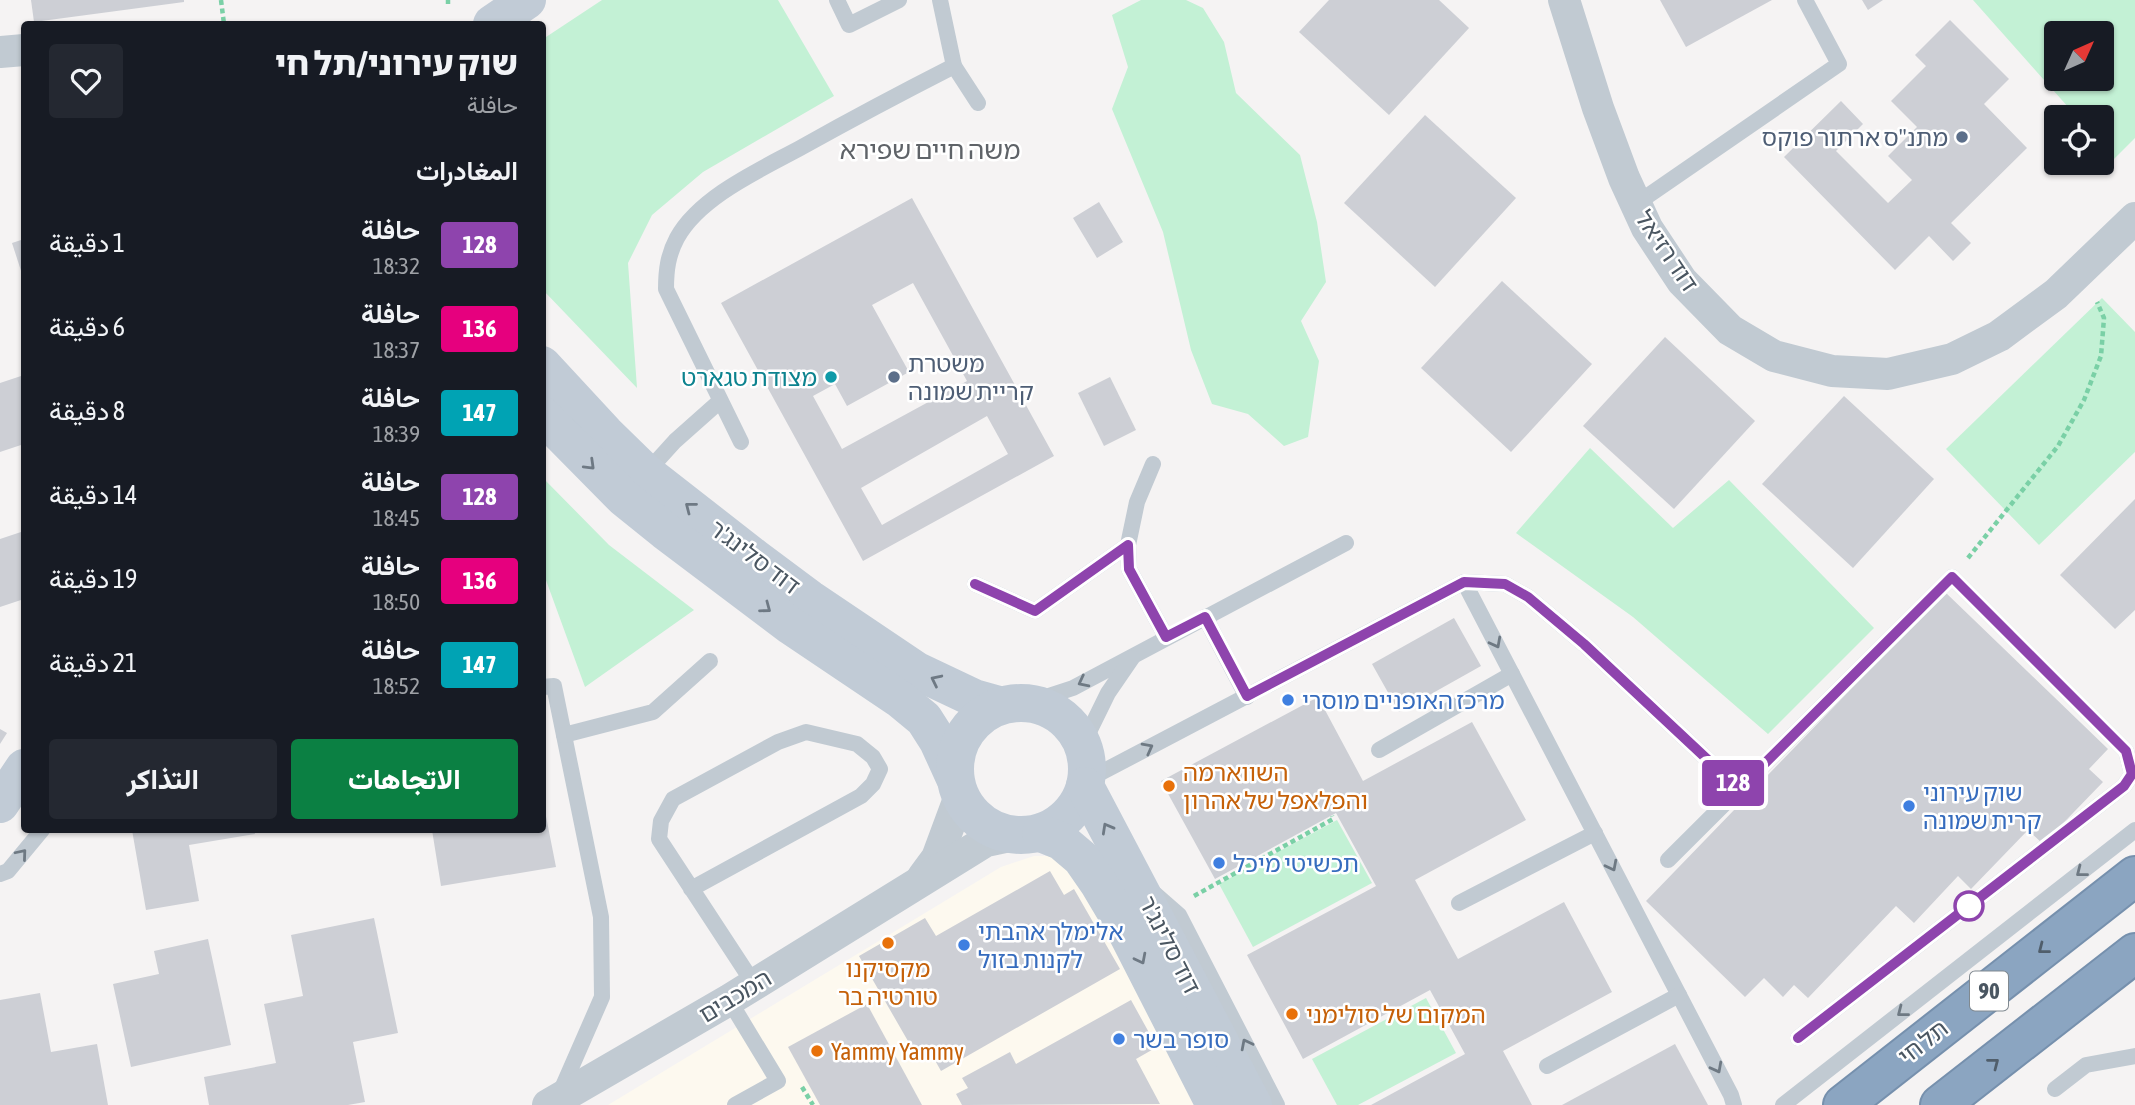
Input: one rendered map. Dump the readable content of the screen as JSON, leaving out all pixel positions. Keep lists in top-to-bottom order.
{
  "streets": {
    "highway": ["90", "תל חי"],
    "street": ["דוד רזיאל", "דוד סלינג'ר", "המכבים"]
  },
  "crossings": [
    ["דוד סלינג'ר", "המכבים"]
  ],
  "districts": ["משה חיים שפירא"],
  "places": [
    "מתנ\"ס ארתור פוקס",
    "מצודת טגארט",
    "משטרת קריית שמונה",
    "מרכז האופניים מוסרי",
    "השווארמה והפלאפל של אהרון",
    "שוק עירוני קרית שמונה",
    "תכשיטי מיכל",
    "מקסיקנו טורטיה בר",
    "אלימלך אהבתי לקנות בזול",
    "המקום של סולימני",
    "סופר בשר",
    "Yammy Yammy"
  ],
  "lines": ["bus line 128"],
  "north": "top right",
  "page": {
    "on_map": "128",
    "heading": [
      ["שוק עירוני/תל חי", "حافلة"],
      "المغادرات"
    ],
    "list": [
      {
        "mark": "128",
        "name": "حافلة",
        "note": "18:32",
        "value": "1 دقيقة"
      },
      {
        "mark": "136",
        "name": "حافلة",
        "note": "18:37",
        "value": "6 دقيقة"
      },
      {
        "mark": "147",
        "name": "حافلة",
        "note": "18:39",
        "value": "8 دقيقة"
      },
      {
        "mark": "128",
        "name": "حافلة",
        "note": "18:45",
        "value": "14 دقيقة"
      },
      {
        "mark": "136",
        "name": "حافلة",
        "note": "18:50",
        "value": "19 دقيقة"
      },
      {
        "mark": "147",
        "name": "حافلة",
        "note": "18:52",
        "value": "21 دقيقة"
      }
    ],
    "buttons": ["الاتجاهات", "التذاكر"]
  }
}
